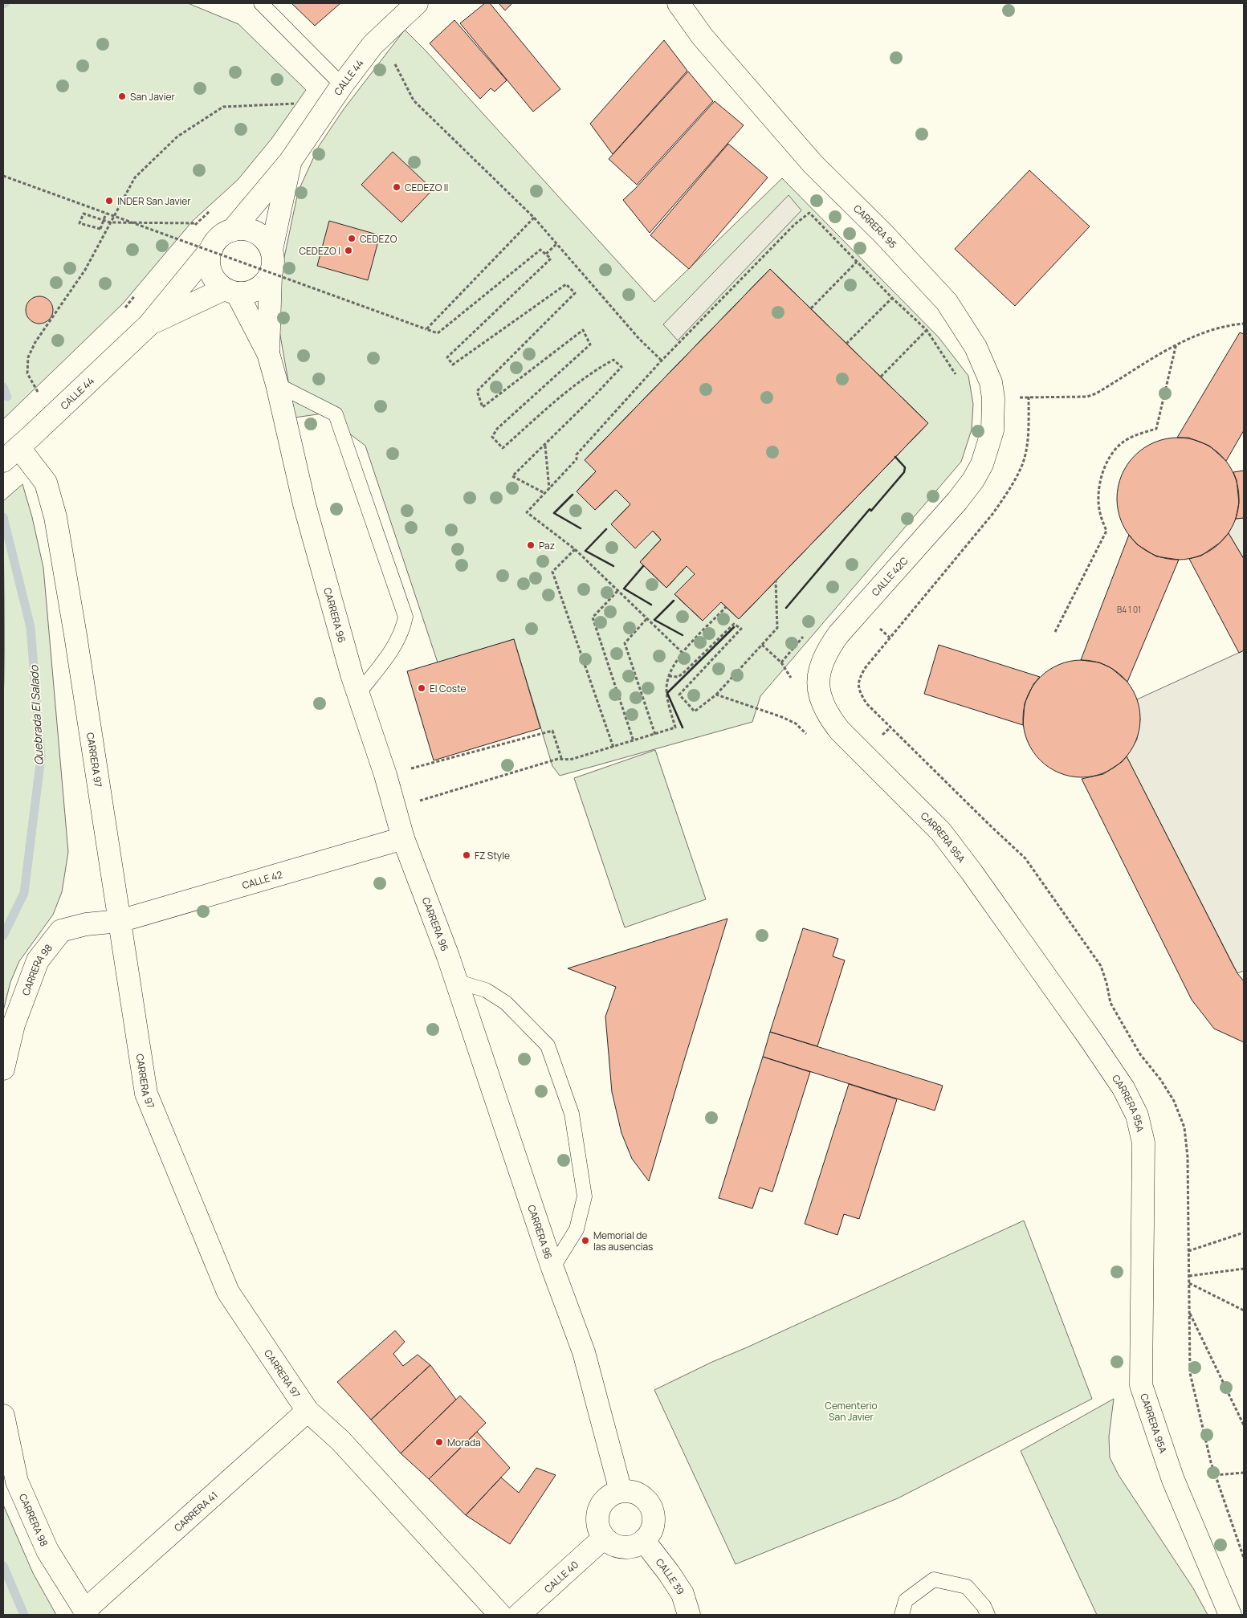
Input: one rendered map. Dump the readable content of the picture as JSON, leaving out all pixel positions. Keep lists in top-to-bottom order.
{
  "streets": {
    "street": [
      "CALLE 44",
      "CARRERA 95",
      "CALLE 42C",
      "CARRERA 96",
      "CARRERA 97",
      "CARRERA 95A",
      "CALLE 42",
      "CARRERA 98",
      "CARRERA 41",
      "CALLE 40",
      "CALLE 39"
    ]
  },
  "crossings": [
    ["CALLE 44", "CARRERA 96"],
    ["CALLE 44", "CARRERA 97"],
    ["CARRERA 95", "CALLE 42C"],
    ["CALLE 42C", "CARRERA 95A"],
    ["CARRERA 96", "CALLE 42"],
    ["CARRERA 96", "CALLE 40"],
    ["CARRERA 96", "CALLE 39"],
    ["CARRERA 97", "CALLE 42"],
    ["CARRERA 97", "CARRERA 98"],
    ["CARRERA 97", "CARRERA 41"],
    ["CALLE 42", "CARRERA 98"],
    ["CARRERA 98", "CARRERA 41"],
    ["CALLE 40", "CALLE 39"]
  ],
  "water": ["Quebrada El Salado"],
  "parks": ["Cementerio San Javier"],
  "places": [
    "San Javier",
    "CEDEZO II",
    "INDER San Javier",
    "CEDEZO",
    "CEDEZO I",
    "Paz",
    "El Coste",
    "FZ Style",
    "Memorial de las ausencias",
    "Morada"
  ],
  "house_numbers": ["B4 1 01"]
}
